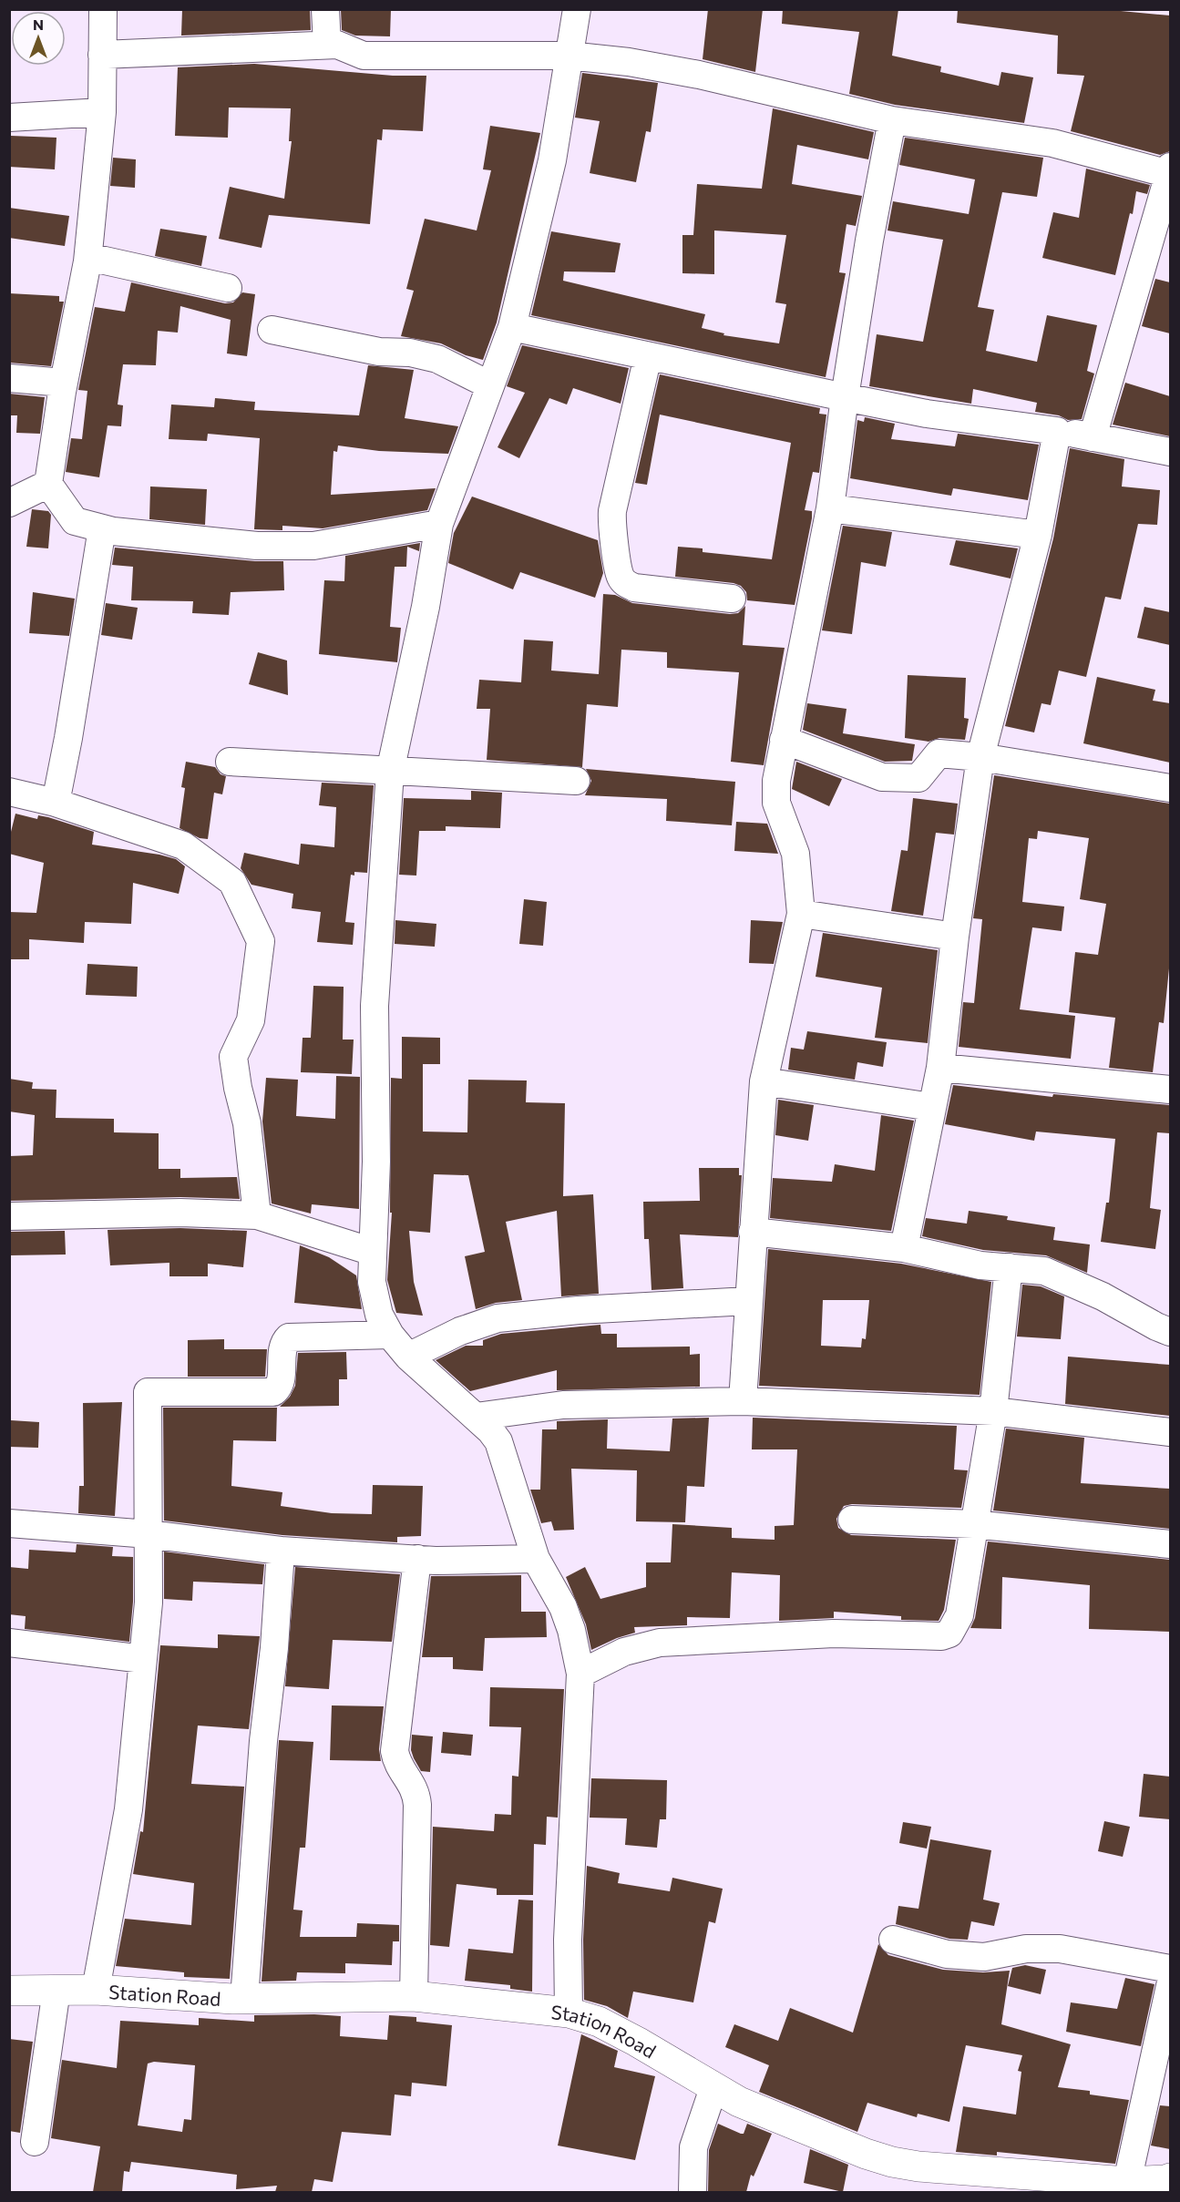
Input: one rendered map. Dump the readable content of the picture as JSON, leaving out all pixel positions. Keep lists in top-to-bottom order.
{
  "streets": {
    "main road": ["Station Road"]
  },
  "north": "top"
}
